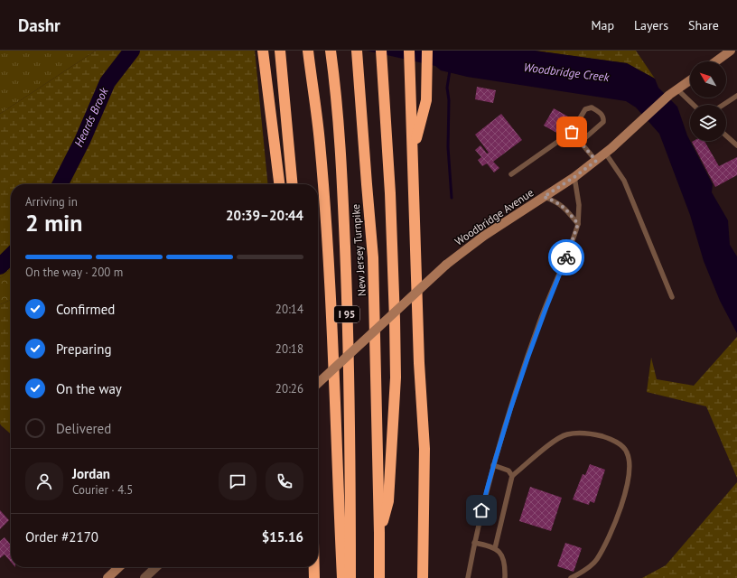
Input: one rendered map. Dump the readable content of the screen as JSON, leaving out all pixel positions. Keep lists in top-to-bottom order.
{
  "streets": {
    "highway": ["New Jersey Turnpike", "I 95"],
    "street": ["Woodbridge Avenue"]
  },
  "water": ["Woodbridge Creek", "Heards Brook"],
  "north": "top left",
  "page": {
    "header": "Dashr",
    "nav": ["Map", "Layers", "Share"],
    "heading": ["2 min", "Arriving in", "20:39–20:44"],
    "panel": [
      "Jordan",
      "Courier · 4.5",
      "Order #2170",
      "$15.16"
    ],
    "bar": "On the way · 200 m",
    "list": [
      ["Confirmed", "20:14"],
      ["Preparing", "20:18"],
      ["On the way", "20:26"],
      "Delivered"
    ]
  }
}
